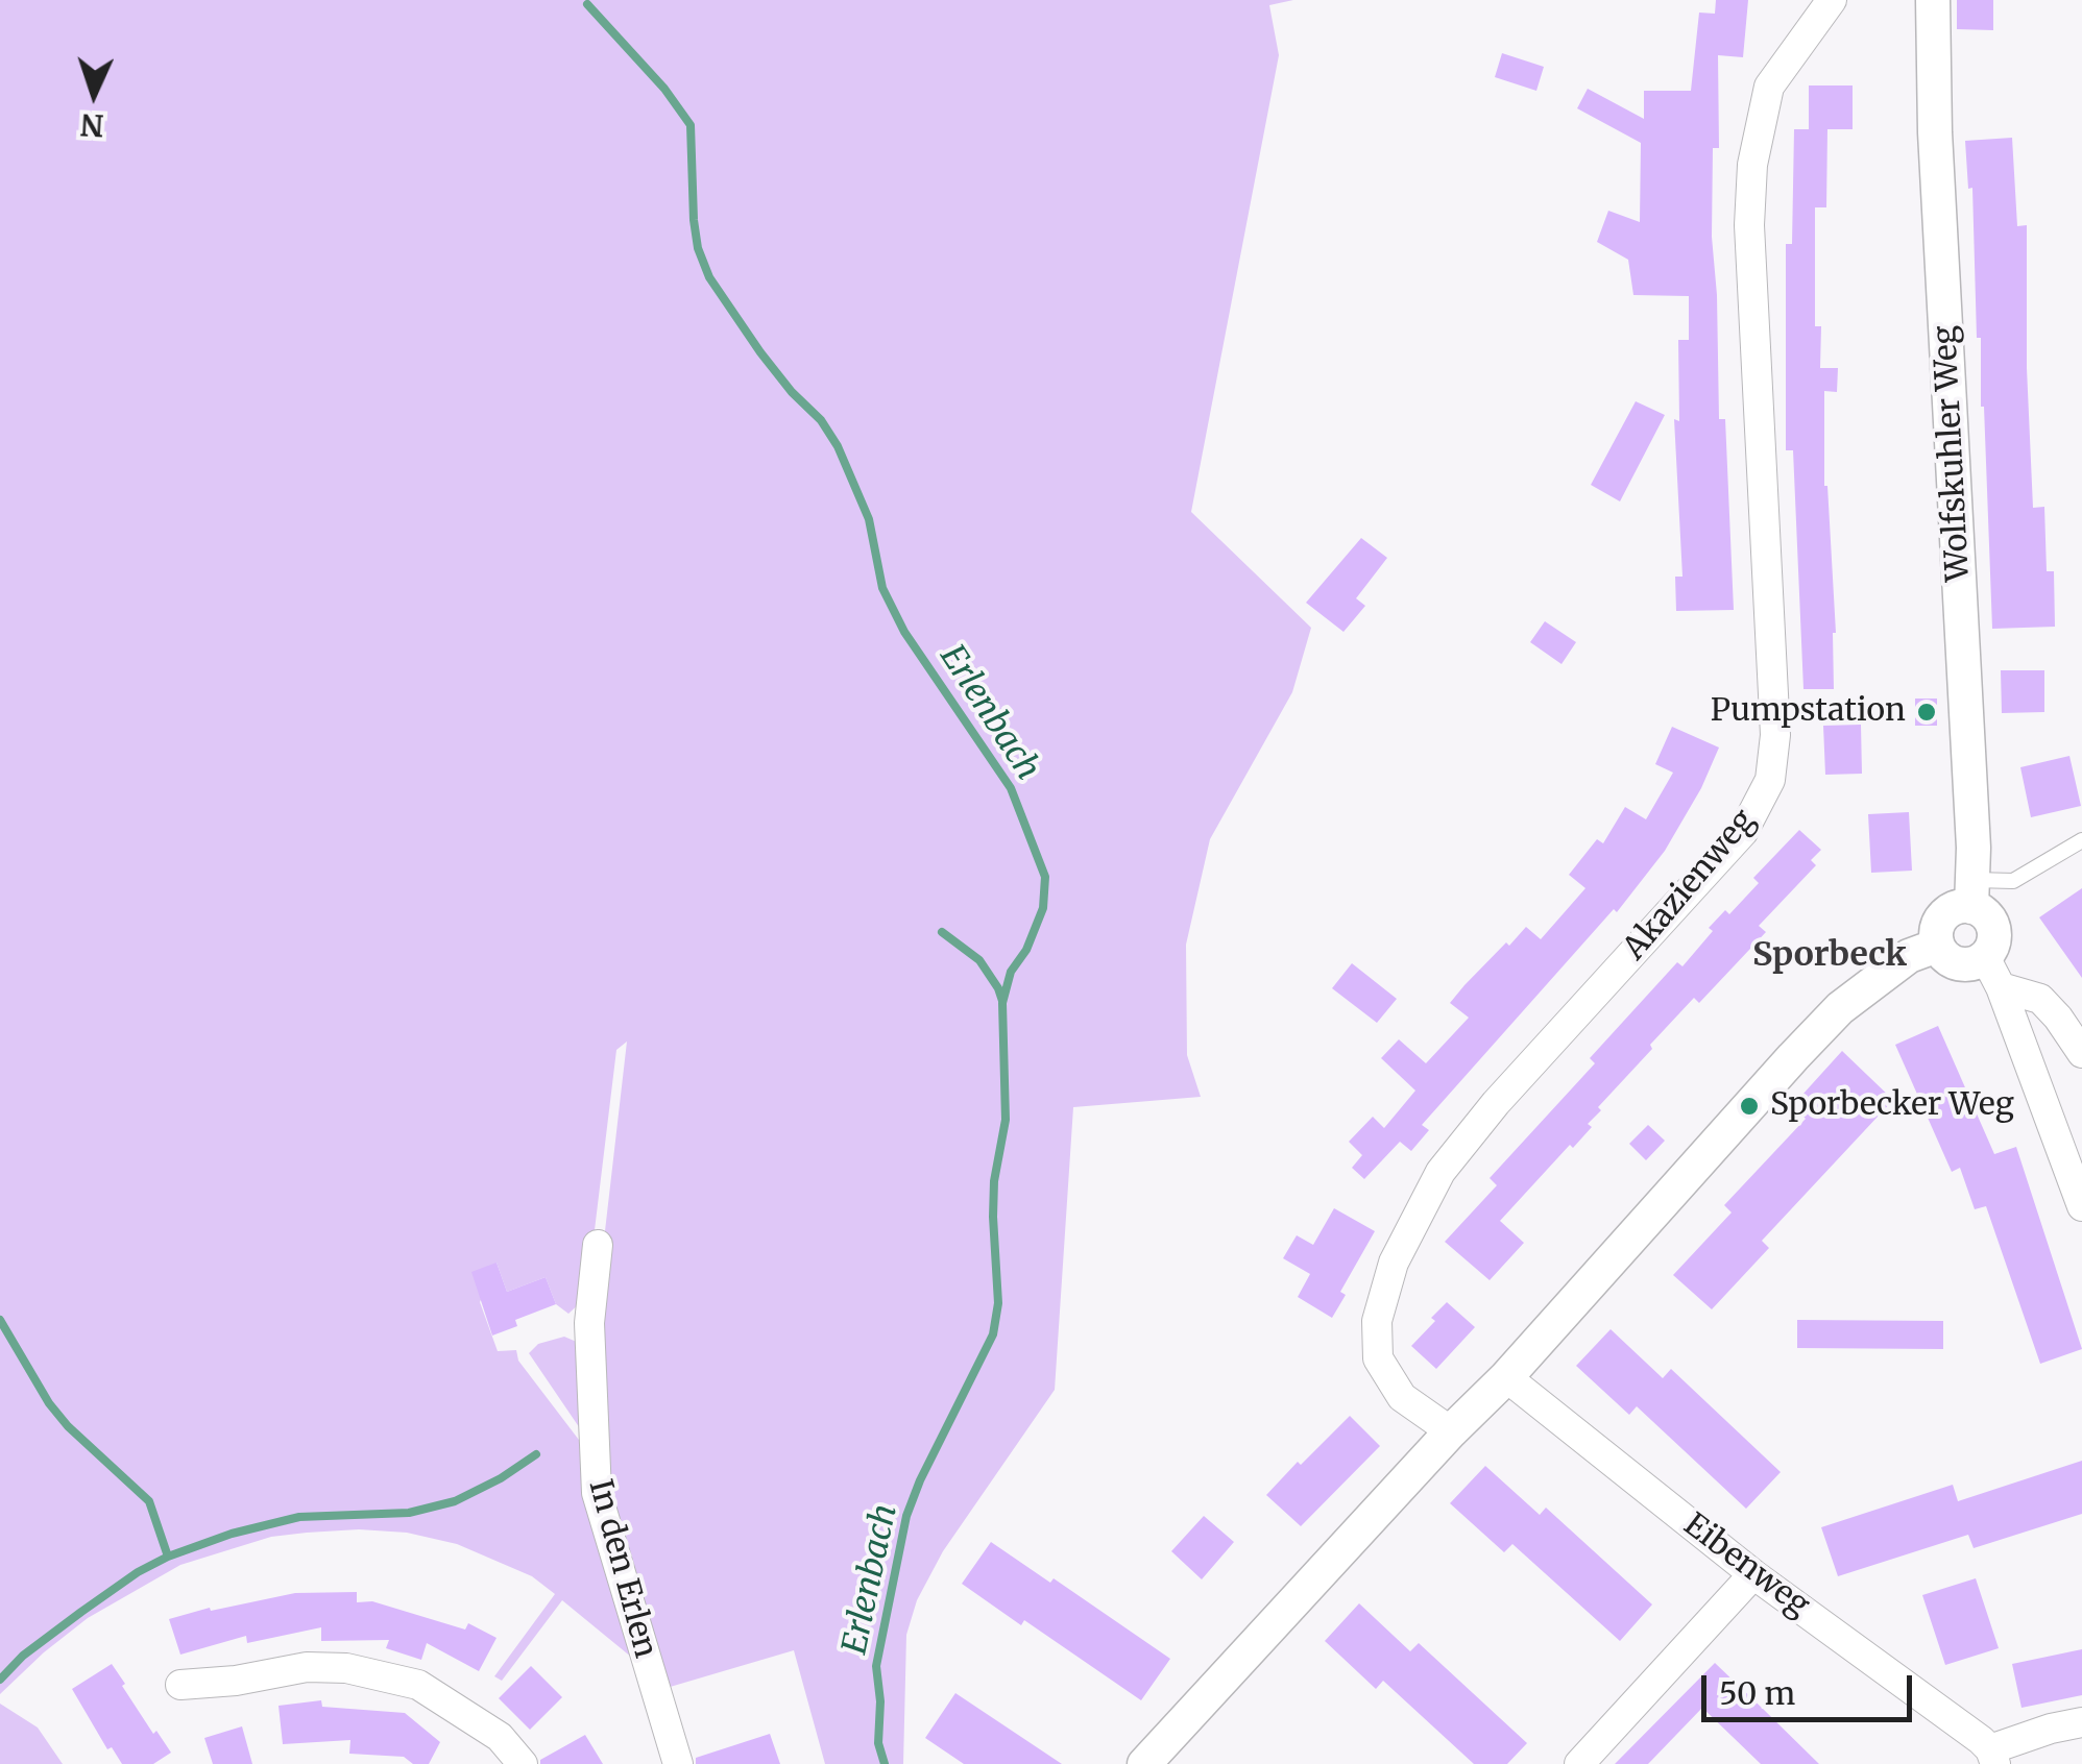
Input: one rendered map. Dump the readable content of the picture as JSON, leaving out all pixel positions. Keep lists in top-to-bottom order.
{
  "streets": {
    "street": [
      "Wolfskuhler Weg",
      "Akazienweg",
      "Eibenweg",
      "In den Erlen"
    ]
  },
  "districts": ["Sporbeck"],
  "water": ["Erlenbach"],
  "places": ["Pumpstation", "Sporbecker Weg"],
  "scale_bar": "50 m",
  "north": "bottom"
}
